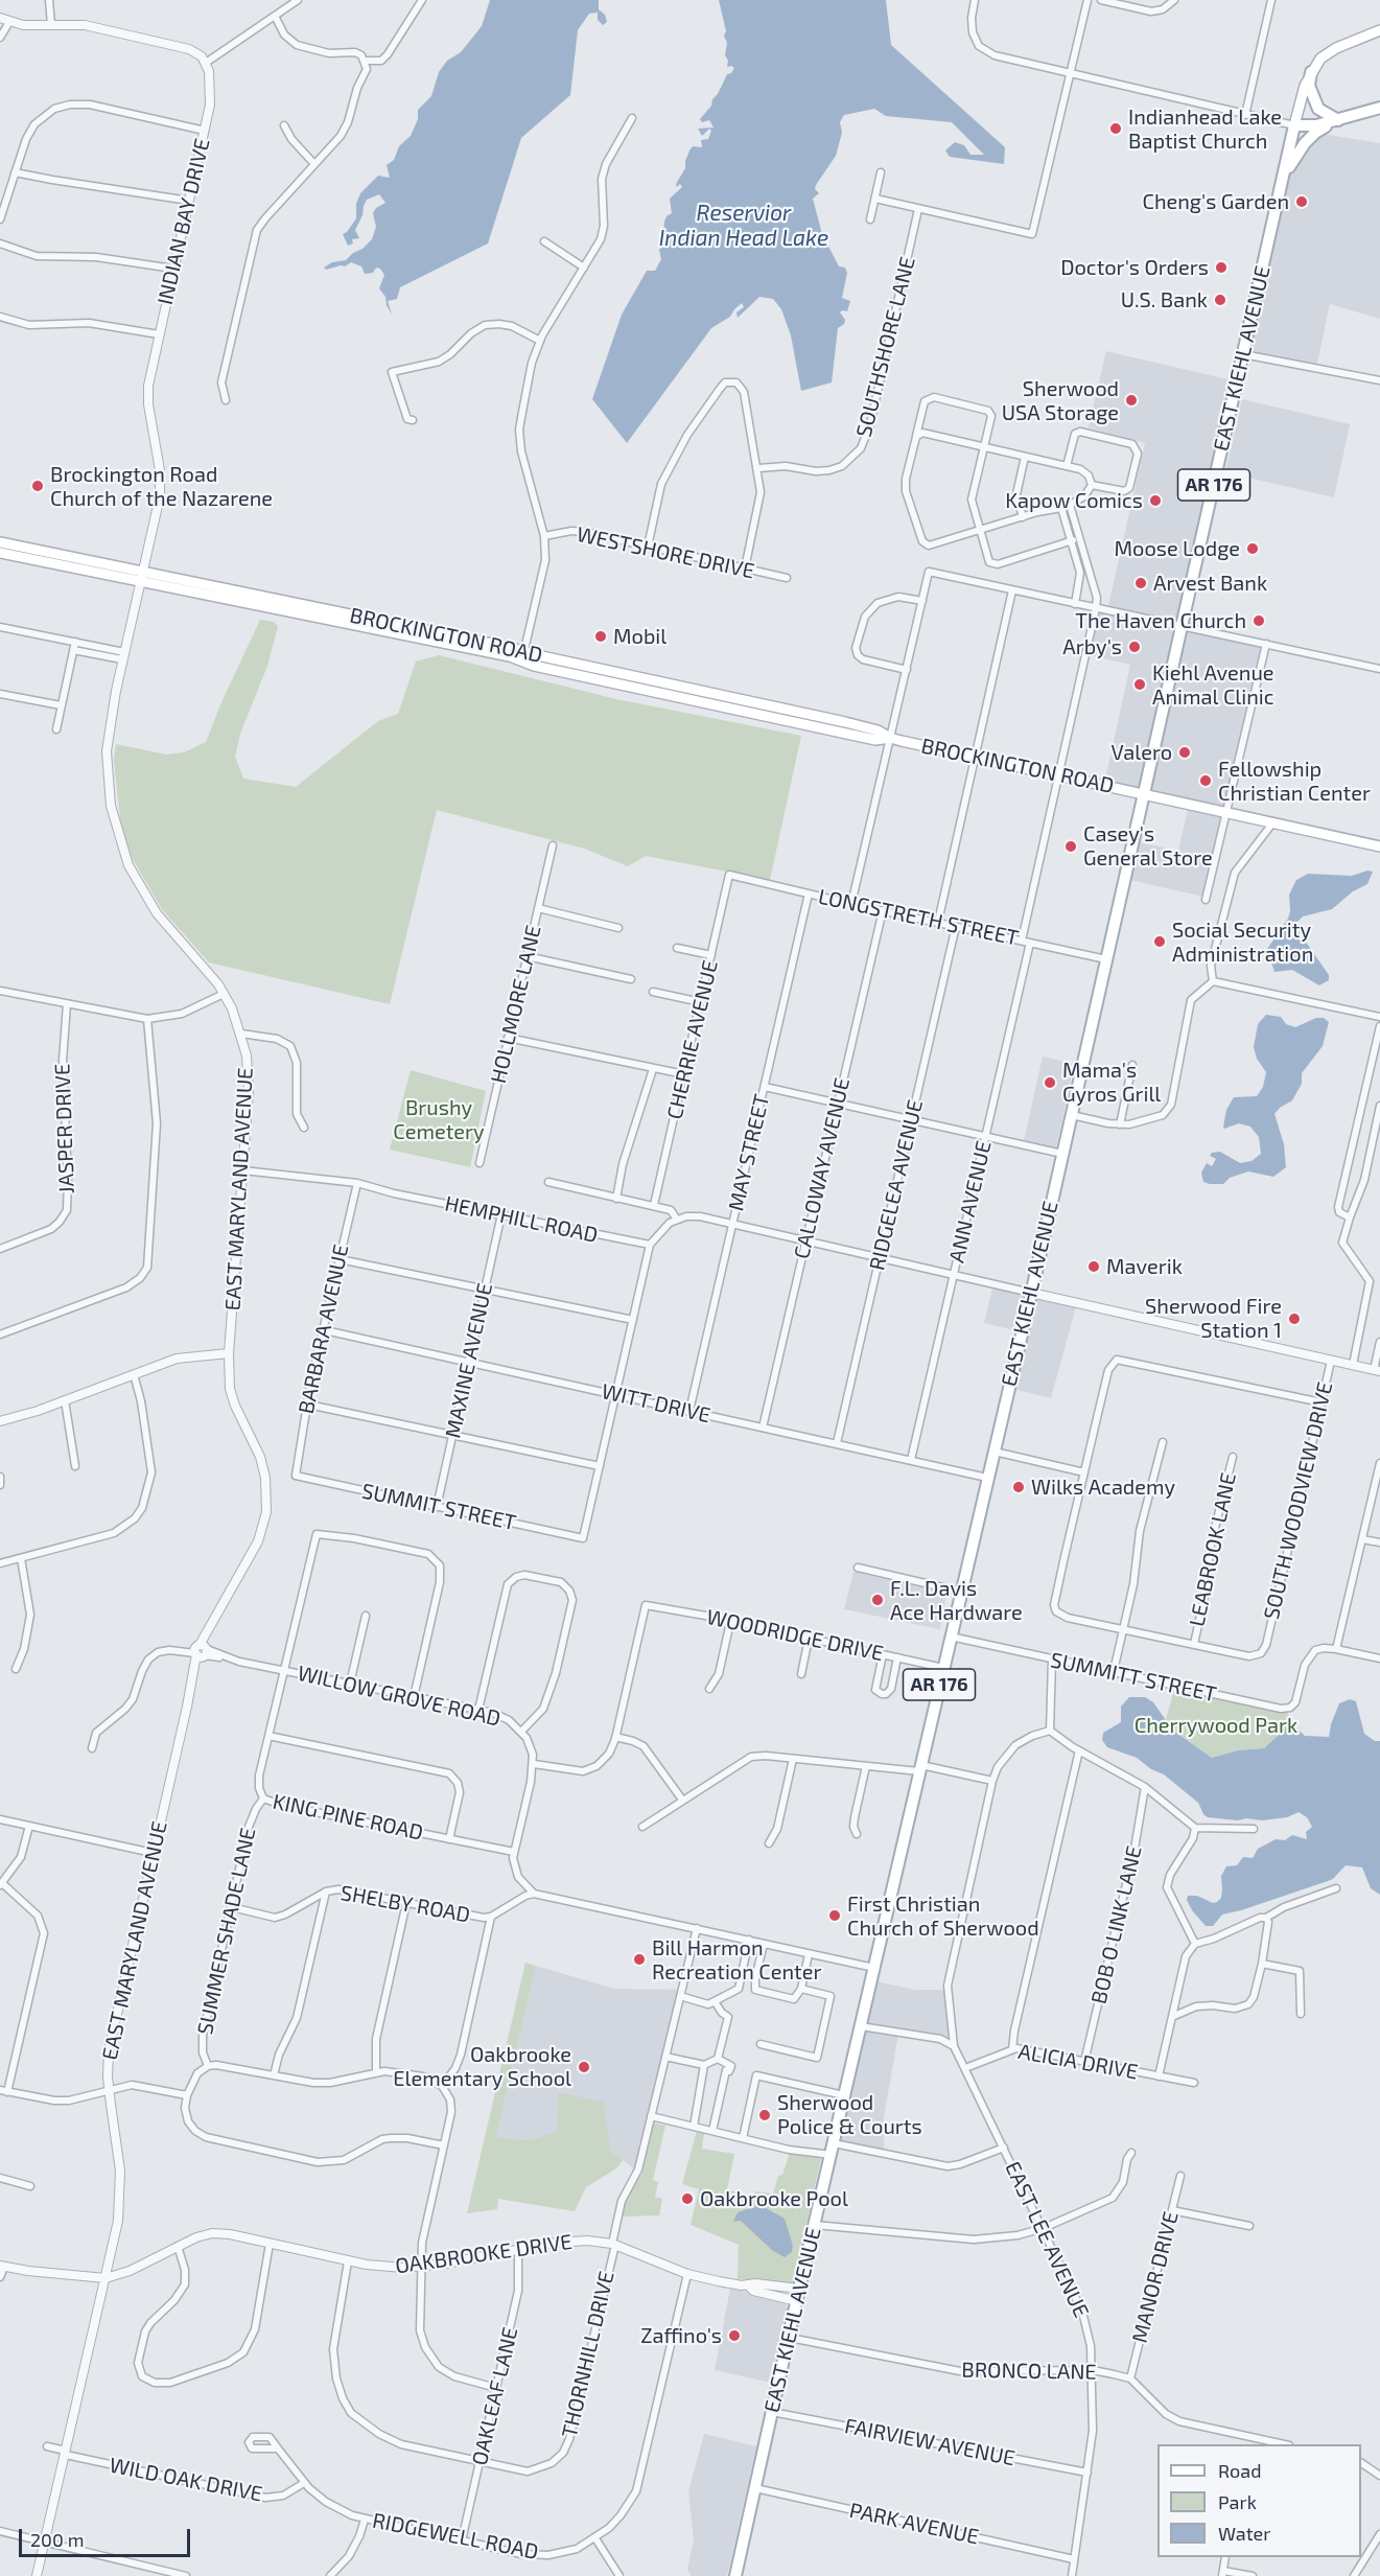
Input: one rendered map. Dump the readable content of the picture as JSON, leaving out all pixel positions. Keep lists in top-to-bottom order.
{
  "streets": {
    "main road": ["EAST KIEHL AVENUE", "AR 176", "BROCKINGTON ROAD"],
    "street": [
      "INDIAN BAY DRIVE",
      "SOUTHSHORE LANE",
      "WESTSHORE DRIVE",
      "LONGSTRETH STREET",
      "HOLLMORE LANE",
      "CHERRIE AVENUE",
      "JASPER DRIVE",
      "MAY STREET",
      "CALLOWAY AVENUE",
      "RIDGELEA AVENUE",
      "EAST MARYLAND AVENUE",
      "ANN AVENUE",
      "HEMPHILL ROAD",
      "BARBARA AVENUE",
      "MAXINE AVENUE",
      "WITT DRIVE",
      "SOUTH WOODVIEW DRIVE",
      "SUMMIT STREET",
      "LEABROOK LANE",
      "WOODRIDGE DRIVE",
      "SUMMITT STREET",
      "WILLOW GROVE ROAD",
      "KING PINE ROAD",
      "SHELBY ROAD",
      "BOB O LINK LANE",
      "SUMMER SHADE LANE",
      "ALICIA DRIVE",
      "EAST LEE AVENUE",
      "OAKBROOKE DRIVE",
      "MANOR DRIVE",
      "THORNHILL DRIVE",
      "BRONCO LANE",
      "OAKLEAF LANE",
      "FAIRVIEW AVENUE",
      "WILD OAK DRIVE",
      "PARK AVENUE",
      "RIDGEWELL ROAD"
    ]
  },
  "crossings": [
    ["INDIAN BAY DRIVE", "BROCKINGTON ROAD"],
    ["INDIAN BAY DRIVE", "EAST MARYLAND AVENUE"],
    ["EAST KIEHL AVENUE", "BROCKINGTON ROAD"],
    ["EAST KIEHL AVENUE", "LONGSTRETH STREET"],
    ["EAST KIEHL AVENUE", "WITT DRIVE"],
    ["EAST KIEHL AVENUE", "WOODRIDGE DRIVE"],
    ["EAST KIEHL AVENUE", "SUMMITT STREET"],
    ["EAST KIEHL AVENUE", "OAKBROOKE DRIVE"],
    ["EAST KIEHL AVENUE", "BRONCO LANE"],
    ["EAST KIEHL AVENUE", "FAIRVIEW AVENUE"],
    ["EAST KIEHL AVENUE", "PARK AVENUE"],
    ["BROCKINGTON ROAD", "EAST MARYLAND AVENUE"],
    ["LONGSTRETH STREET", "CHERRIE AVENUE"],
    ["LONGSTRETH STREET", "MAY STREET"],
    ["LONGSTRETH STREET", "CALLOWAY AVENUE"],
    ["LONGSTRETH STREET", "RIDGELEA AVENUE"],
    ["LONGSTRETH STREET", "ANN AVENUE"],
    ["MAY STREET", "WITT DRIVE"],
    ["CALLOWAY AVENUE", "WITT DRIVE"],
    ["RIDGELEA AVENUE", "WITT DRIVE"],
    ["EAST MARYLAND AVENUE", "HEMPHILL ROAD"],
    ["EAST MARYLAND AVENUE", "WILLOW GROVE ROAD"],
    ["EAST MARYLAND AVENUE", "OAKBROOKE DRIVE"],
    ["EAST MARYLAND AVENUE", "WILD OAK DRIVE"],
    ["ANN AVENUE", "WITT DRIVE"],
    ["HEMPHILL ROAD", "BARBARA AVENUE"],
    ["HEMPHILL ROAD", "MAXINE AVENUE"],
    ["BARBARA AVENUE", "WITT DRIVE"],
    ["BARBARA AVENUE", "SUMMIT STREET"],
    ["MAXINE AVENUE", "WITT DRIVE"],
    ["MAXINE AVENUE", "SUMMIT STREET"],
    ["SOUTH WOODVIEW DRIVE", "LEABROOK LANE"],
    ["WILLOW GROVE ROAD", "KING PINE ROAD"],
    ["KING PINE ROAD", "SUMMER SHADE LANE"],
    ["SHELBY ROAD", "SUMMER SHADE LANE"],
    ["BOB O LINK LANE", "ALICIA DRIVE"],
    ["ALICIA DRIVE", "EAST LEE AVENUE"],
    ["EAST LEE AVENUE", "BRONCO LANE"],
    ["EAST LEE AVENUE", "FAIRVIEW AVENUE"],
    ["EAST LEE AVENUE", "PARK AVENUE"],
    ["OAKBROOKE DRIVE", "THORNHILL DRIVE"],
    ["OAKBROOKE DRIVE", "OAKLEAF LANE"],
    ["OAKBROOKE DRIVE", "RIDGEWELL ROAD"],
    ["MANOR DRIVE", "BRONCO LANE"],
    ["THORNHILL DRIVE", "OAKLEAF LANE"],
    ["OAKLEAF LANE", "RIDGEWELL ROAD"],
    ["WILD OAK DRIVE", "RIDGEWELL ROAD"]
  ],
  "water": ["Reservior Indian Head Lake"],
  "parks": ["Brushy Cemetery", "Cherrywood Park"],
  "places": [
    "Indianhead Lake Baptist Church",
    "Cheng's Garden",
    "Doctor's Orders",
    "U.S. Bank",
    "Sherwood USA Storage",
    "Brockington Road Church of the Nazarene",
    "Kapow Comics",
    "Moose Lodge",
    "Arvest Bank",
    "The Haven Church",
    "Mobil",
    "Arby's",
    "Kiehl Avenue Animal Clinic",
    "Valero",
    "Fellowship Christian Center",
    "Casey's General Store",
    "Social Security Administration",
    "Mama's Gyros Grill",
    "Maverik",
    "Sherwood Fire Station 1",
    "Wilks Academy",
    "F.L. Davis Ace Hardware",
    "First Christian Church of Sherwood",
    "Bill Harmon Recreation Center",
    "Oakbrooke Elementary School",
    "Sherwood Police & Courts",
    "Oakbrooke Pool",
    "Zaffino's"
  ],
  "legend": ["Road", "Park", "Water"],
  "scale_bar": "200 m"
}
